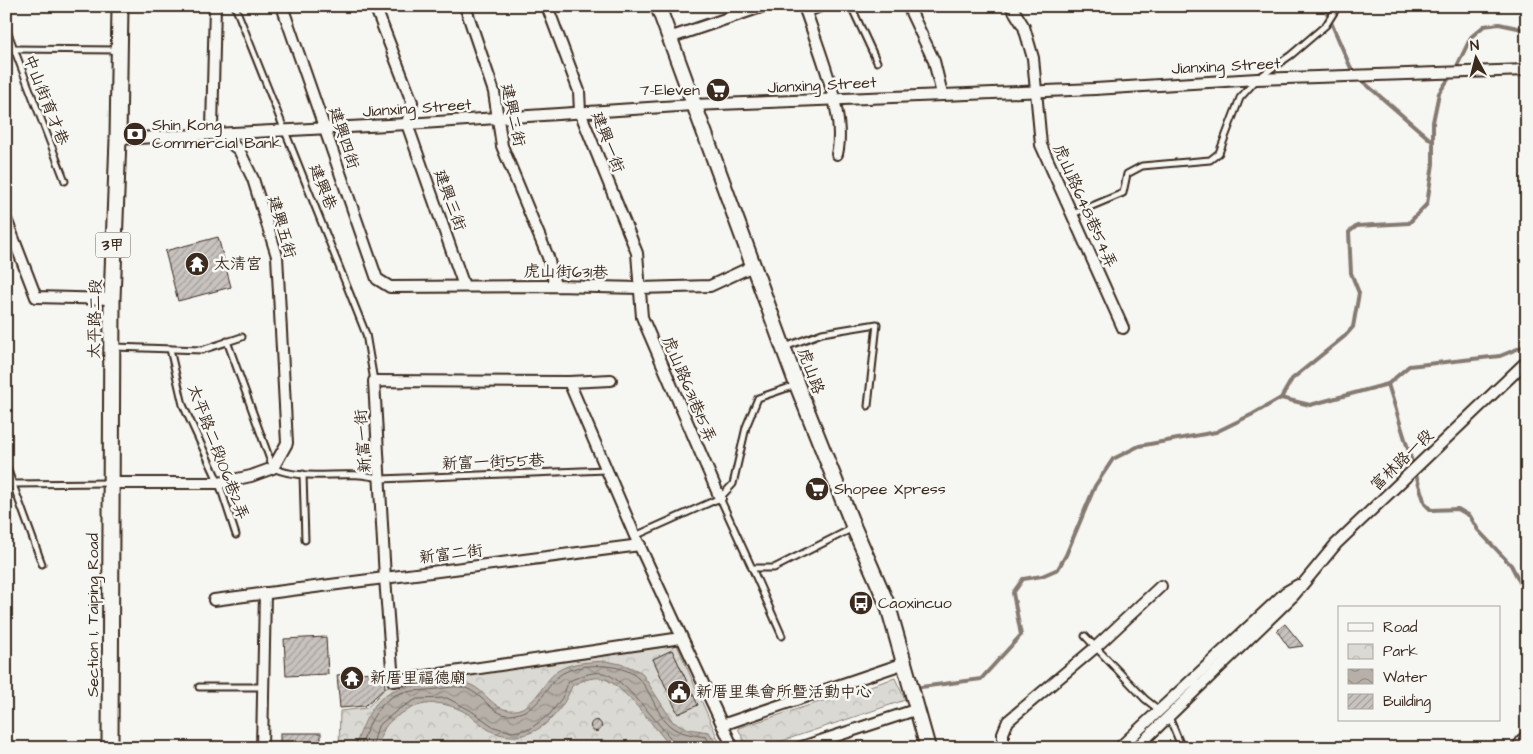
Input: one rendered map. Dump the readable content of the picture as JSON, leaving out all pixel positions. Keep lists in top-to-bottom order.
{
  "streets": {
    "main road": ["3甲", "太平路二段", "Section 1, Taiping Road"],
    "street": [
      "Jianxing Street",
      "建興二街",
      "建興四街",
      "建興一街",
      "建興三街",
      "虎山路648巷54弄",
      "建興五街",
      "虎山街631巷",
      "虎山路",
      "虎山路631巷15弄",
      "新富一街",
      "富林路一段",
      "新富二街"
    ],
    "lane": [
      "中山街育才巷",
      "建興巷",
      "太平路二段106巷2弄",
      "新富一街55巷"
    ]
  },
  "crossings": [
    ["Jianxing Street", "建興二街"],
    ["Jianxing Street", "建興四街"],
    ["Jianxing Street", "建興一街"],
    ["Jianxing Street", "建興巷"],
    ["Jianxing Street", "建興三街"],
    ["Jianxing Street", "虎山路648巷54弄"],
    ["Jianxing Street", "建興五街"],
    ["Jianxing Street", "太平路二段"],
    ["Jianxing Street", "虎山路"],
    ["建興二街", "虎山街631巷"],
    ["建興四街", "虎山街631巷"],
    ["建興一街", "虎山街631巷"],
    ["建興一街", "虎山路631巷15弄"],
    ["建興巷", "新富一街"],
    ["建興三街", "虎山街631巷"],
    ["建興五街", "新富一街55巷"],
    ["虎山街631巷", "虎山路"],
    ["虎山街631巷", "虎山路631巷15弄"],
    ["太平路二段", "Section 1, Taiping Road"],
    ["新富一街", "新富一街55巷"],
    ["新富一街", "新富二街"]
  ],
  "places": {
    "supermarket": ["7-Eleven", "Shopee Xpress"],
    "bank": ["Shin Kong Commercial Bank"],
    "temple": ["太清宮", "新厝里福德廟"],
    "bus stop": ["Caoxincuo"],
    "public building": ["新厝里集會所暨活動中心"]
  },
  "legend": [
    "Road",
    "Park",
    "Water",
    "Building"
  ],
  "north": "top"
}
